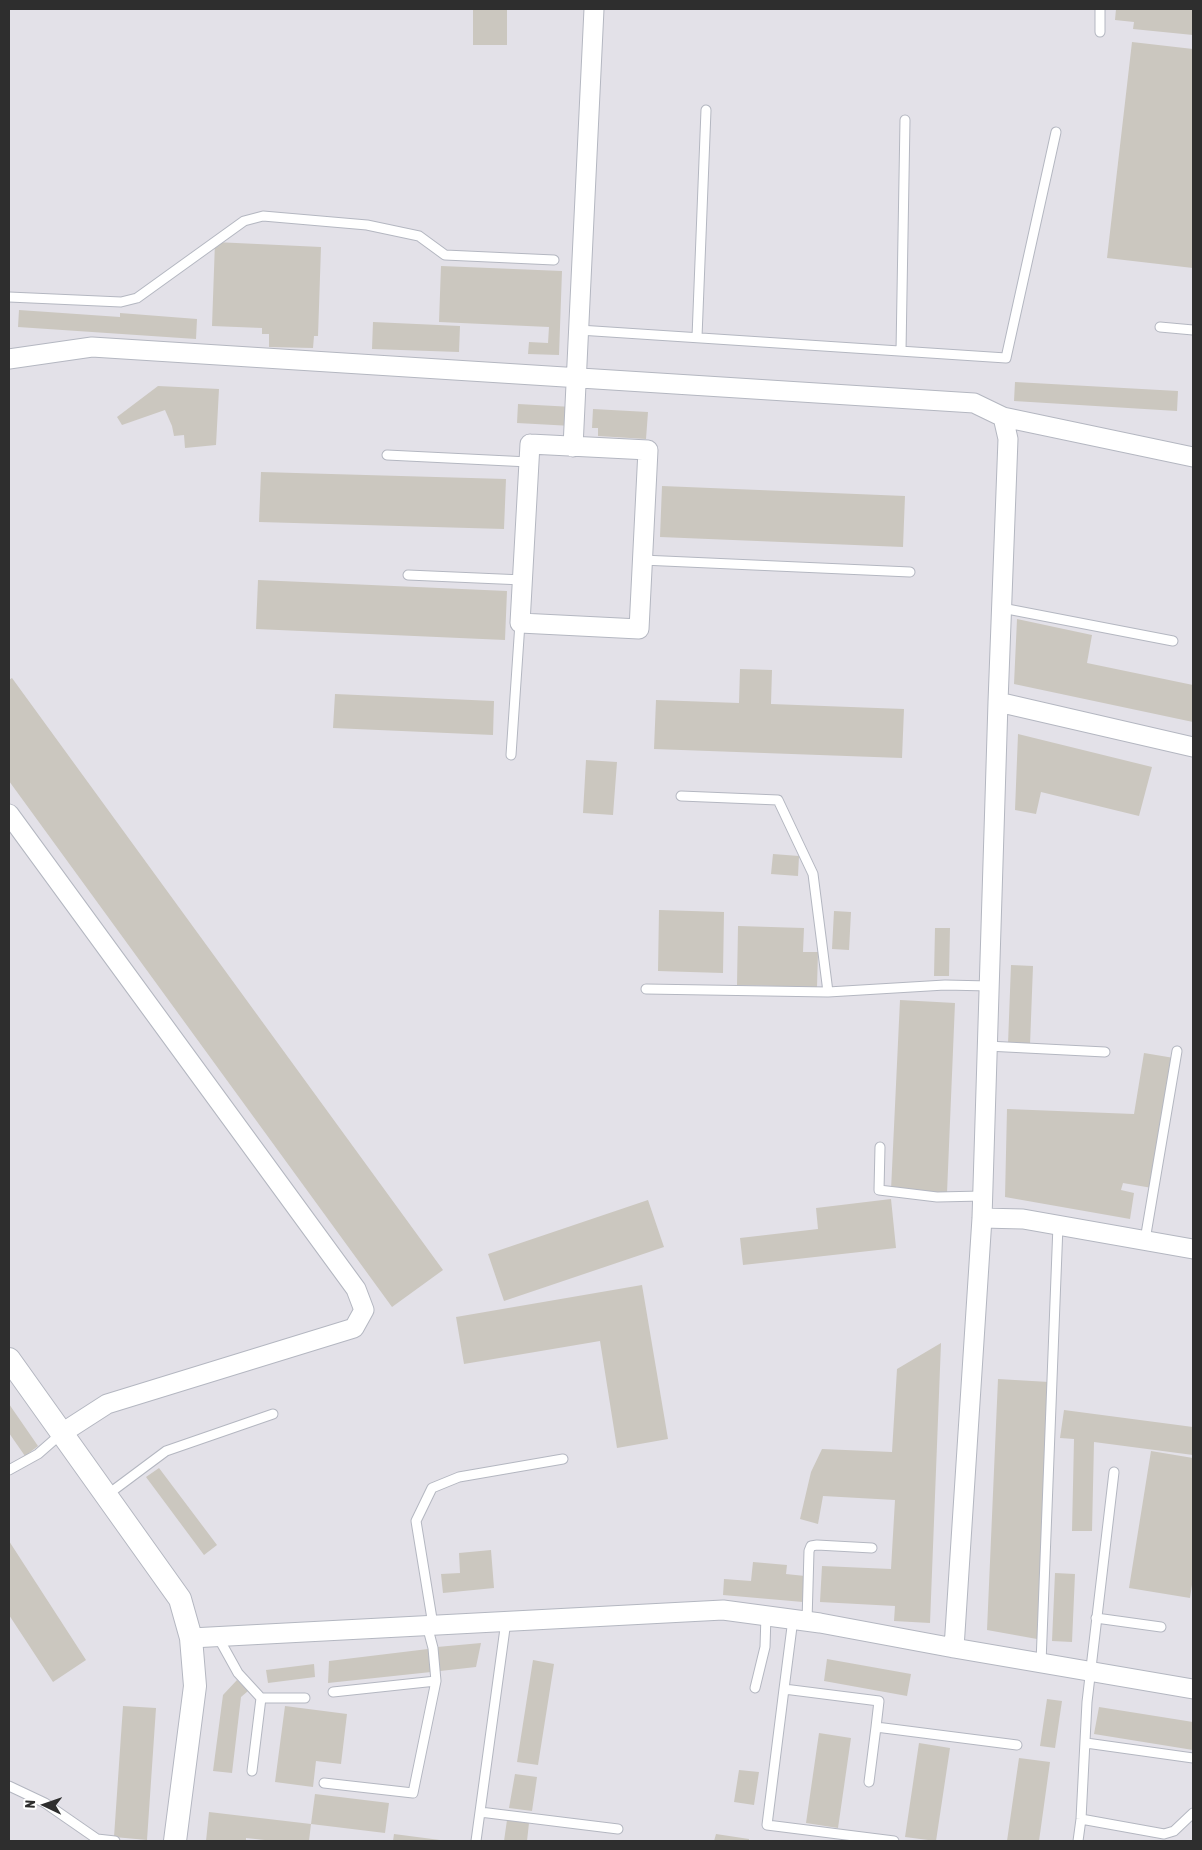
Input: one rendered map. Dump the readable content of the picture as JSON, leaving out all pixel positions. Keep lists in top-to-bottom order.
{
  "north": "left"
}
